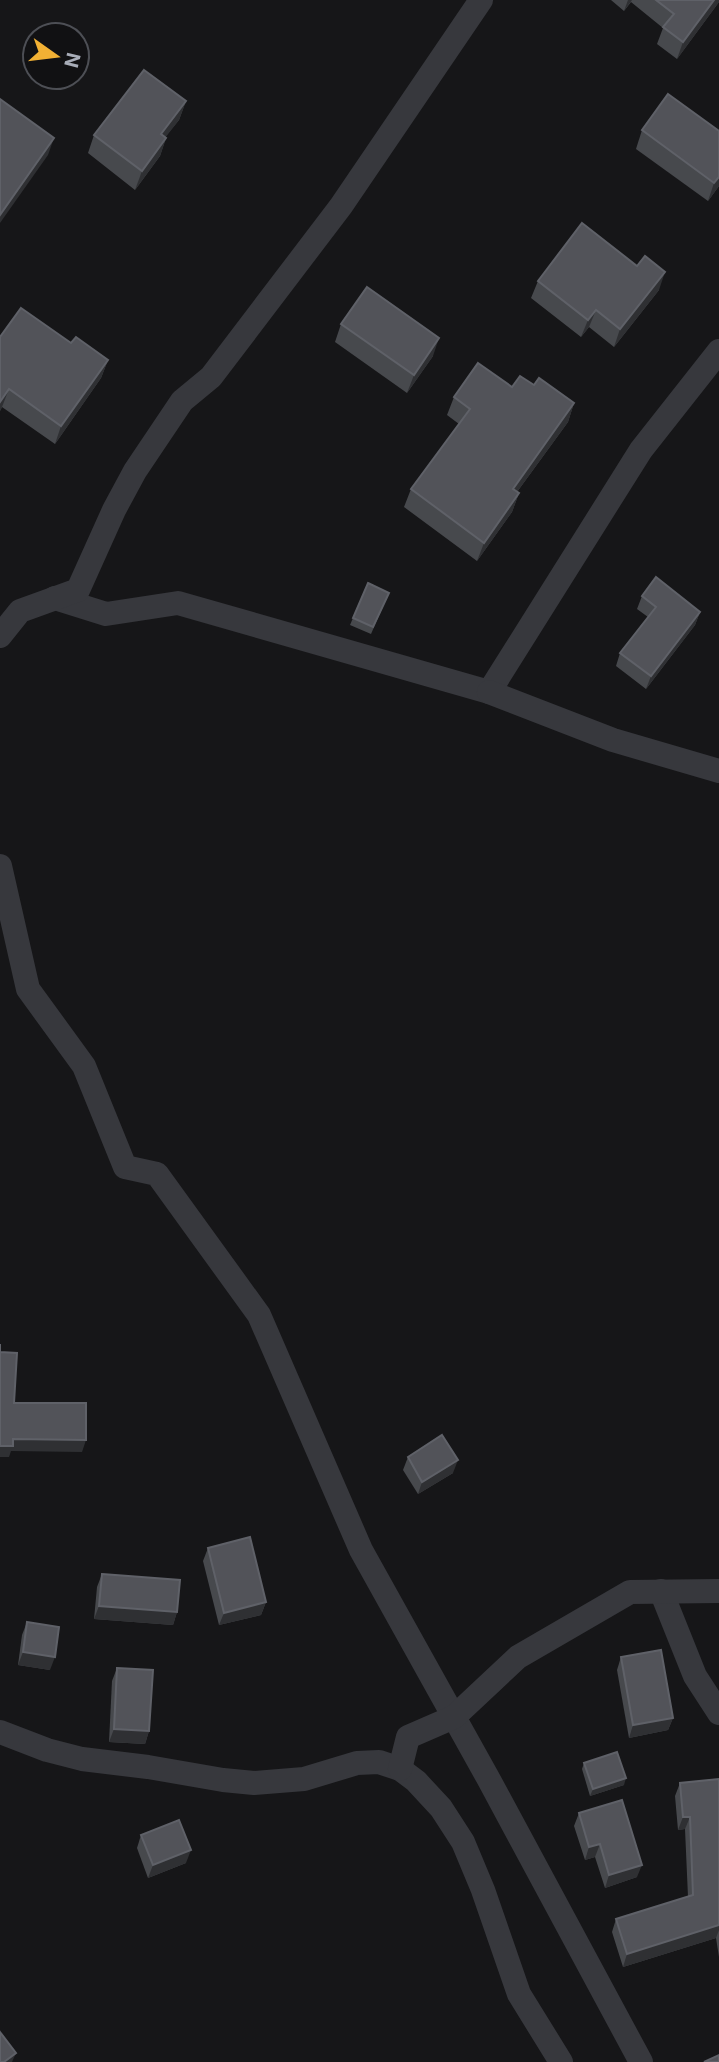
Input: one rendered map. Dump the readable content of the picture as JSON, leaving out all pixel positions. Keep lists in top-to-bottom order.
{
  "north": "right"
}
